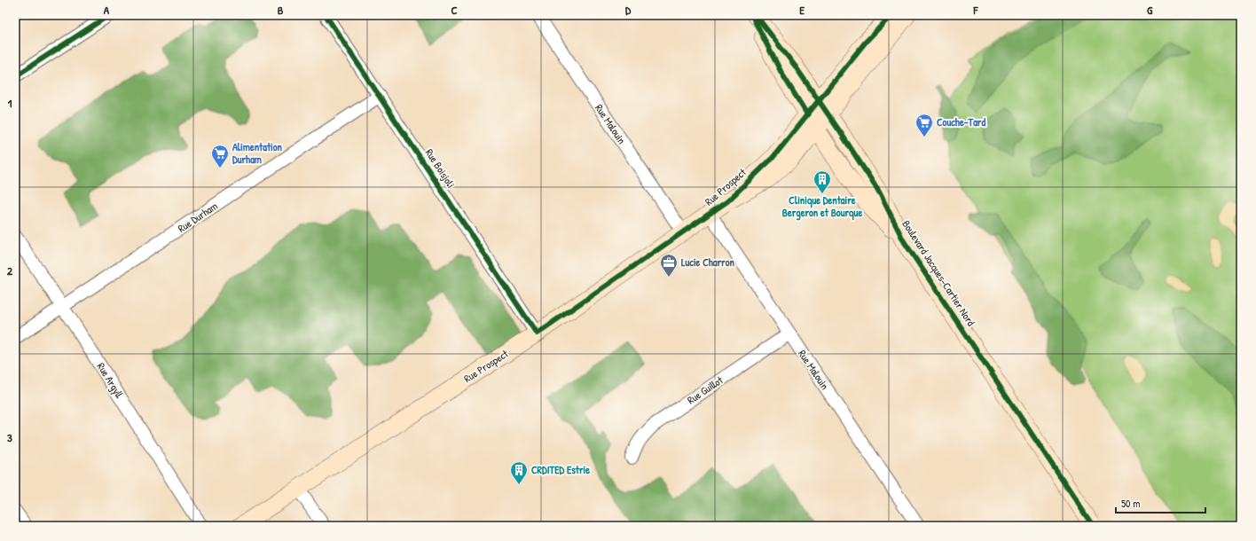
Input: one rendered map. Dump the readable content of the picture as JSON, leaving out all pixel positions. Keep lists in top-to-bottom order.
{
  "streets": {
    "street": [
      "Rue Malouin",
      "Rue Boisjoli",
      "Rue Prospect",
      "Rue Durham",
      "Boulevard Jacques-Cartier Nord",
      "Rue Argyll",
      "Rue Guillot"
    ]
  },
  "crossings": [
    ["Rue Malouin", "Rue Prospect"],
    ["Rue Malouin", "Rue Guillot"],
    ["Rue Boisjoli", "Rue Prospect"],
    ["Rue Boisjoli", "Rue Durham"],
    ["Rue Prospect", "Boulevard Jacques-Cartier Nord"],
    ["Rue Durham", "Rue Argyll"]
  ],
  "places": {
    "supermarket": ["Couche-Tard", "Alimentation Durham"],
    "building": ["Clinique Dentaire Bergeron et Bourque", "CRDITED Estrie"],
    "office": ["Lucie Charron"]
  },
  "scale_bar": "50 m",
  "grid": {
    "columns": [
      "A",
      "B",
      "C",
      "D",
      "E",
      "F",
      "G"
    ],
    "rows": ["1", "2", "3"]
  }
}
